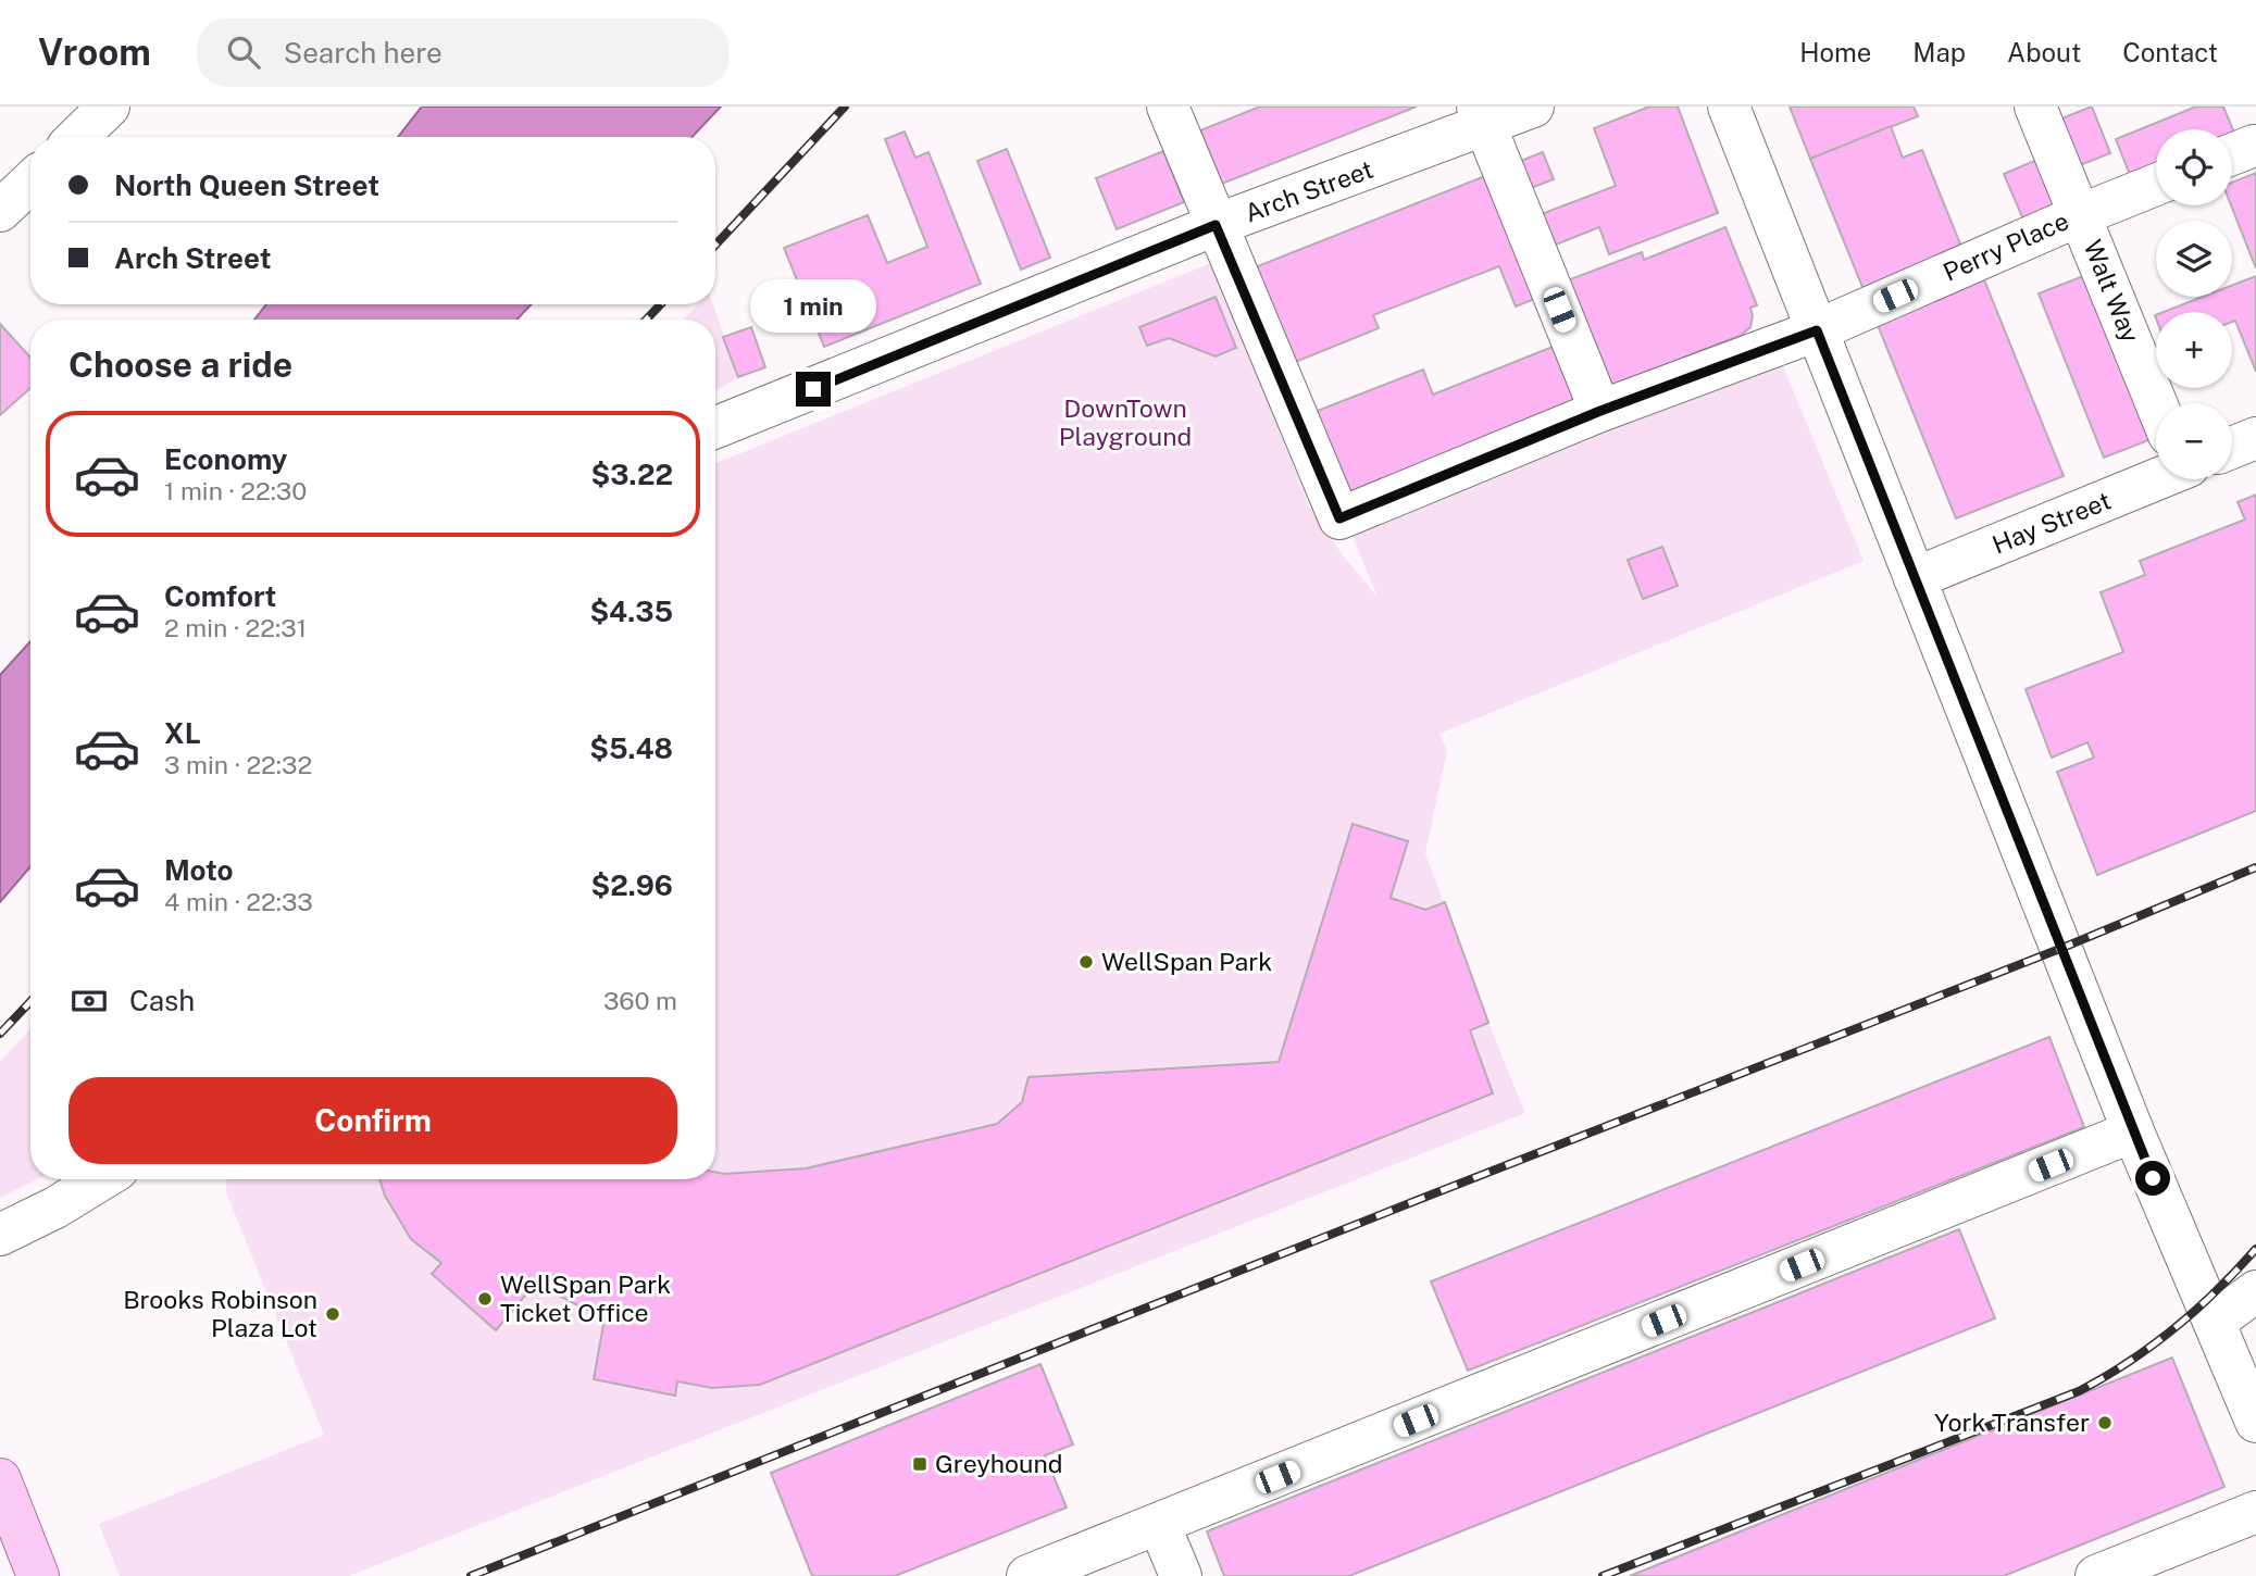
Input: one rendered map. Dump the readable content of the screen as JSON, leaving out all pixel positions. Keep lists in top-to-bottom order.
{
  "streets": {
    "street": [
      "Arch Street",
      "Perry Place",
      "Walt Way",
      "Hay Street"
    ]
  },
  "crossings": [
    ["Arch Street", "Perry Place"],
    ["Perry Place", "Walt Way"]
  ],
  "parks": ["DownTown Playground"],
  "places": {
    "other": [
      "WellSpan Park",
      "WellSpan Park Ticket Office",
      "Brooks Robinson Plaza Lot",
      "York Transfer"
    ],
    "transit": ["Greyhound"]
  },
  "page": {
    "header": "Vroom",
    "search": "Search here",
    "nav": [
      "Home",
      "Map",
      "About",
      "Contact"
    ],
    "map_buttons": ["+", "−"],
    "banner": ["North Queen Street", "Arch Street"],
    "bubble": "1 min",
    "heading": "Choose a ride",
    "list": [
      {
        "name": "Economy",
        "note": "1 min · 22:30",
        "value": "$3.22"
      },
      {
        "name": "Comfort",
        "note": "2 min · 22:31",
        "value": "$4.35"
      },
      {
        "name": "XL",
        "note": "3 min · 22:32",
        "value": "$5.48"
      },
      {
        "name": "Moto",
        "note": "4 min · 22:33",
        "value": "$2.96"
      }
    ],
    "pay": ["Cash", "360 m"],
    "buttons": "Confirm"
  }
}
